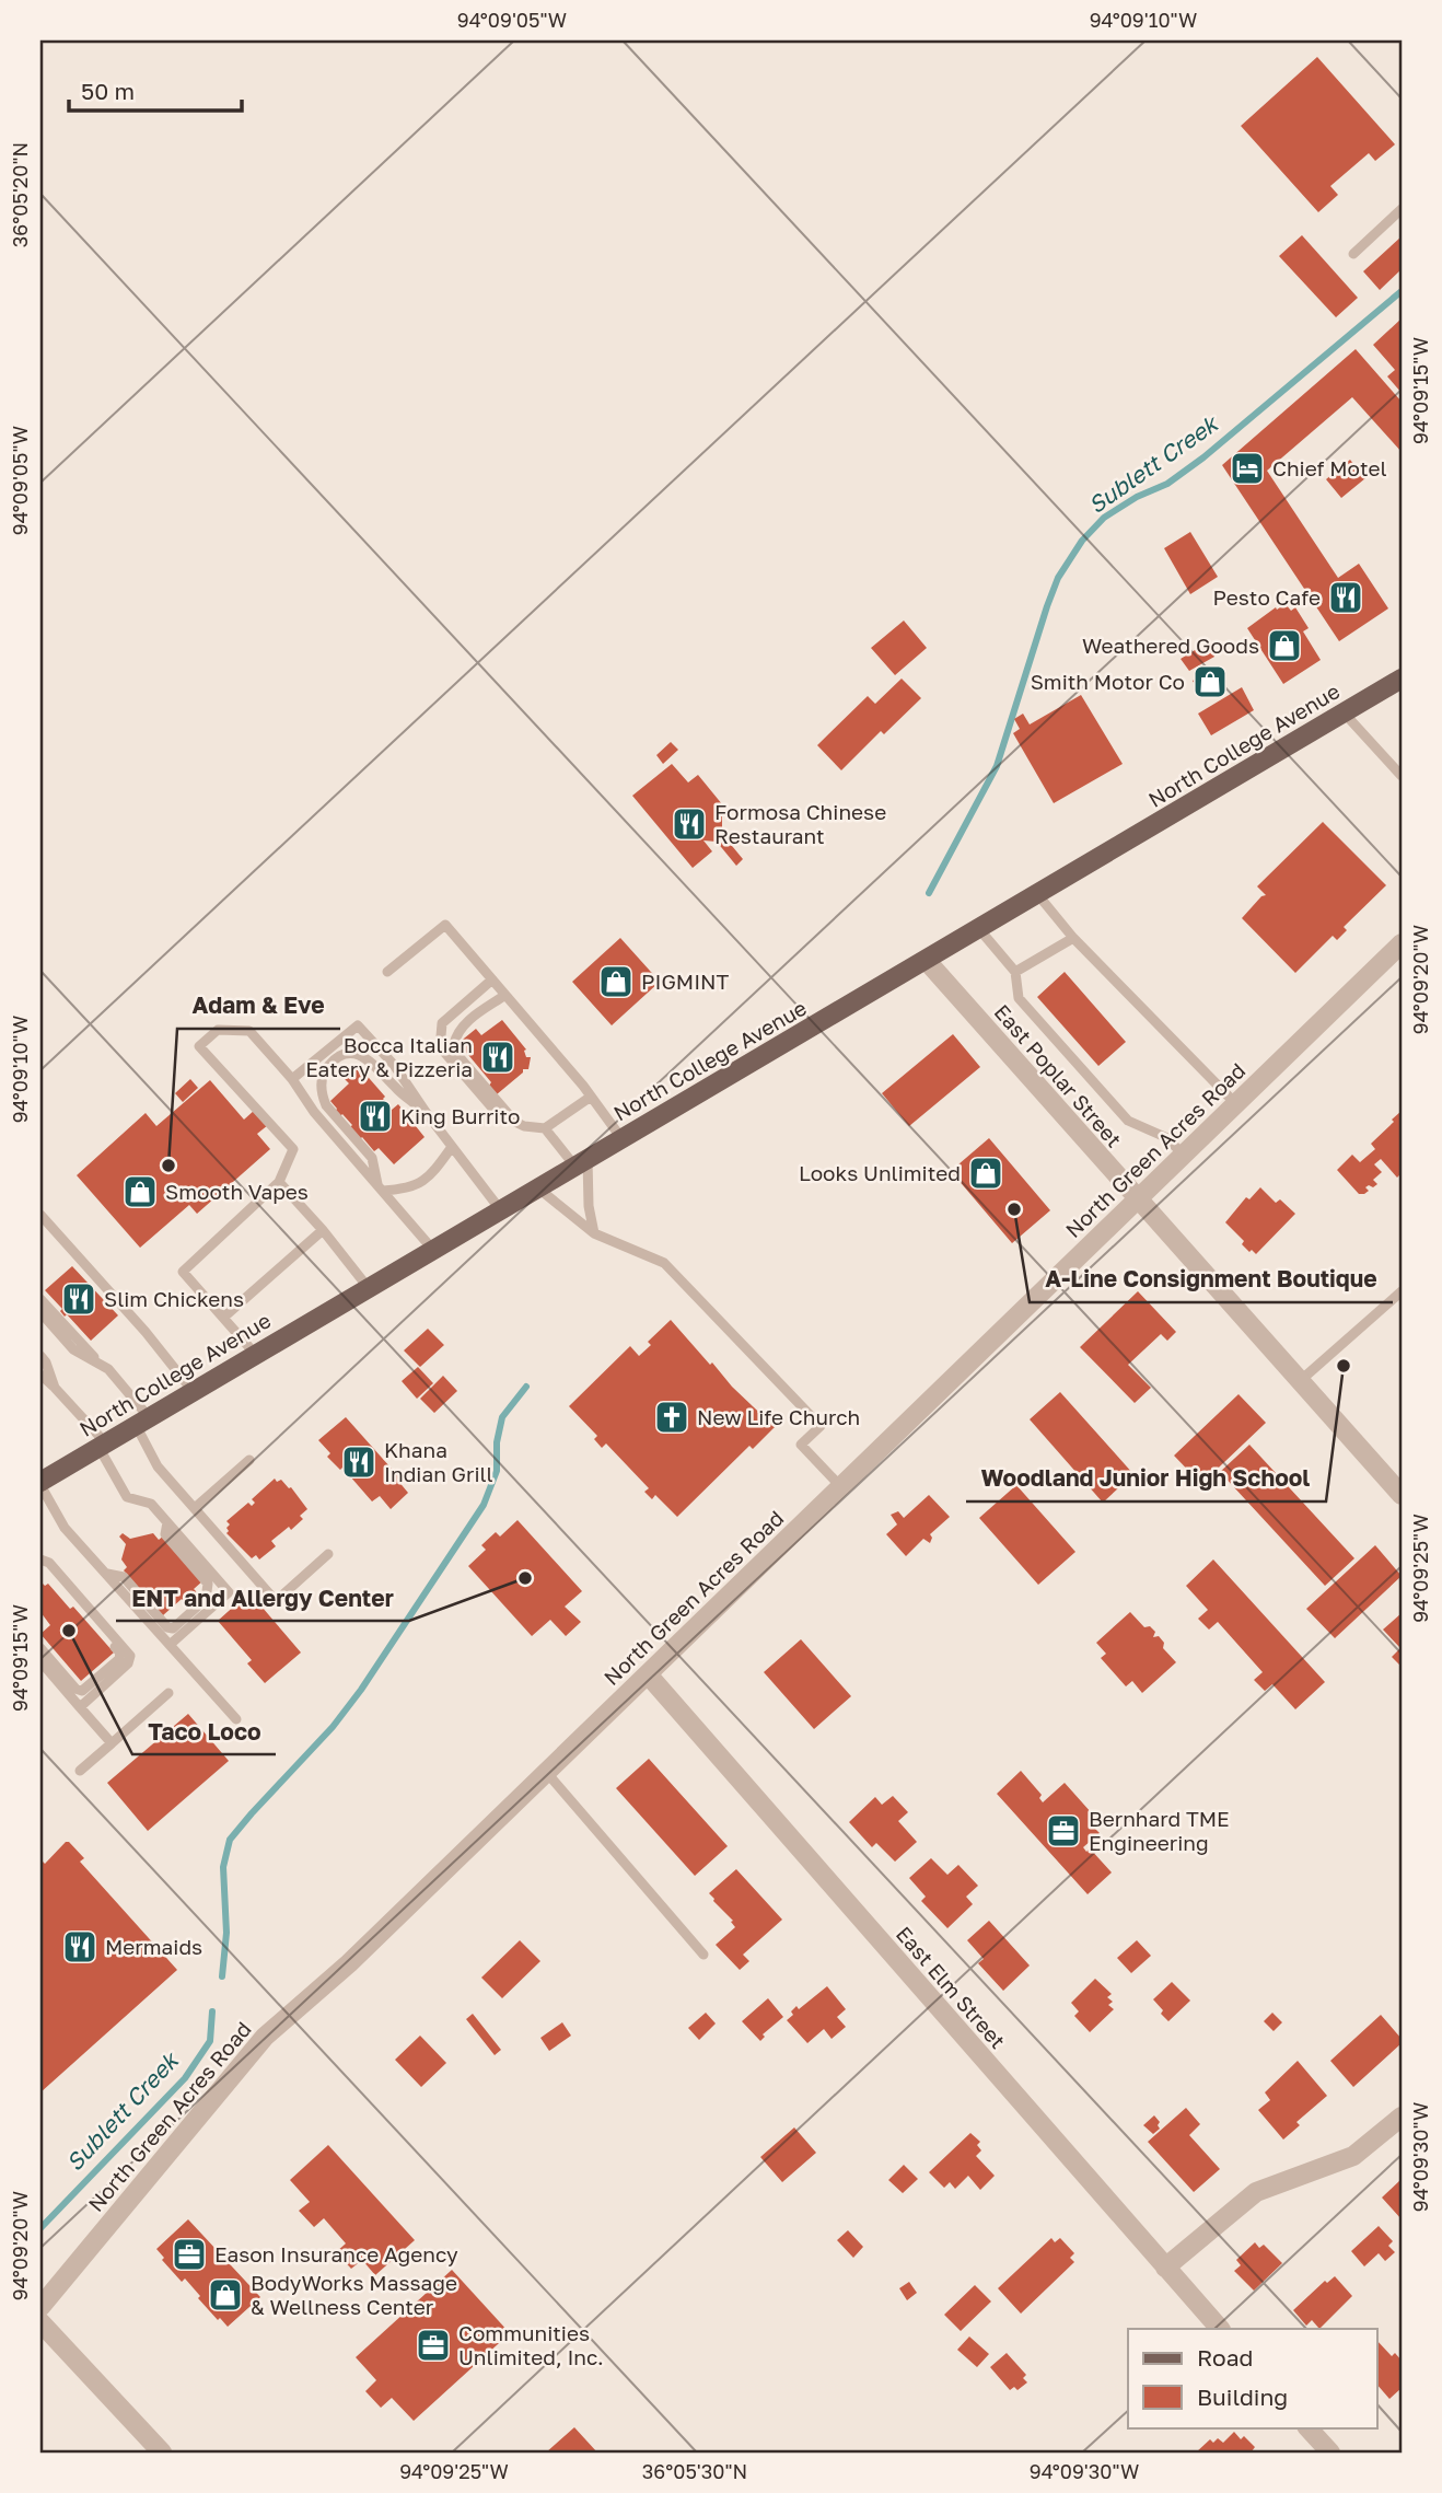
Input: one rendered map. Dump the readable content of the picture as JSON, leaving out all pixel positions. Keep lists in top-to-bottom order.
{
  "streets": {
    "main road": ["North College Avenue"],
    "street": ["East Poplar Street", "North Green Acres Road", "East Elm Street"]
  },
  "crossings": [
    ["North College Avenue", "East Poplar Street"],
    ["East Poplar Street", "North Green Acres Road"],
    ["North Green Acres Road", "East Elm Street"]
  ],
  "water": ["Sublett Creek"],
  "places": {
    "hotel": ["Chief Motel"],
    "restaurant": [
      "Pesto Cafe",
      "Formosa Chinese Restaurant",
      "Bocca Italian Eatery & Pizzeria",
      "King Burrito",
      "Slim Chickens",
      "Khana Indian Grill",
      "Mermaids"
    ],
    "shop": [
      "Weathered Goods",
      "Smith Motor Co",
      "PIGMINT",
      "Looks Unlimited",
      "Smooth Vapes",
      "BodyWorks Massage & Wellness Center"
    ],
    "other": [
      "Adam & Eve",
      "A-Line Consignment Boutique",
      "Woodland Junior High School",
      "ENT and Allergy Center",
      "Taco Loco"
    ],
    "church": ["New Life Church"],
    "office": ["Bernhard TME Engineering", "Eason Insurance Agency", "Communities Unlimited, Inc."]
  },
  "legend": ["Road", "Building"],
  "scale_bar": "50 m",
  "coordinates": [
    "94°09'05\"W",
    "94°09'10\"W",
    "36°05'20\"N",
    "94°09'15\"W",
    "94°09'20\"W",
    "94°09'25\"W",
    "94°09'30\"W",
    "36°05'30\"N"
  ]
}
